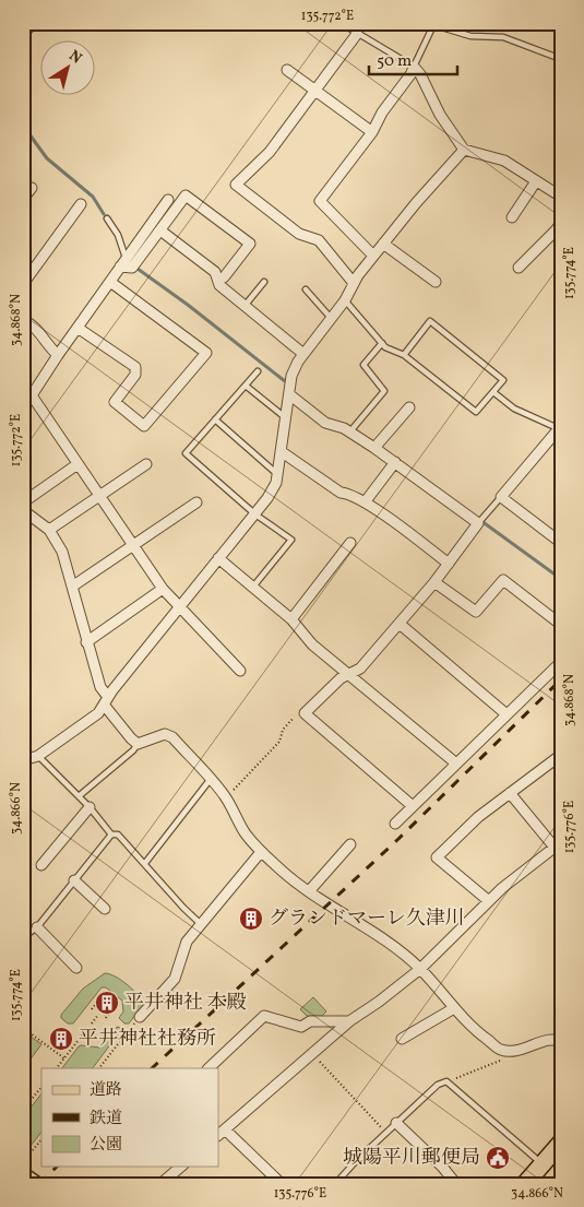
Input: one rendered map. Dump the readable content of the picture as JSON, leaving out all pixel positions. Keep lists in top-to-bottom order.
{
  "places": {
    "building": ["グランドマーレ久津川", "平井神社 本殿", "平井神社社務所"],
    "public building": ["城陽平川郵便局"]
  },
  "legend": ["道路", "鉄道", "公園"],
  "scale_bar": "50 m",
  "north": "top right",
  "coordinates": [
    "135.772°E",
    "135.774°E",
    "34.868°N",
    "34.866°N",
    "135.776°E"
  ]
}
